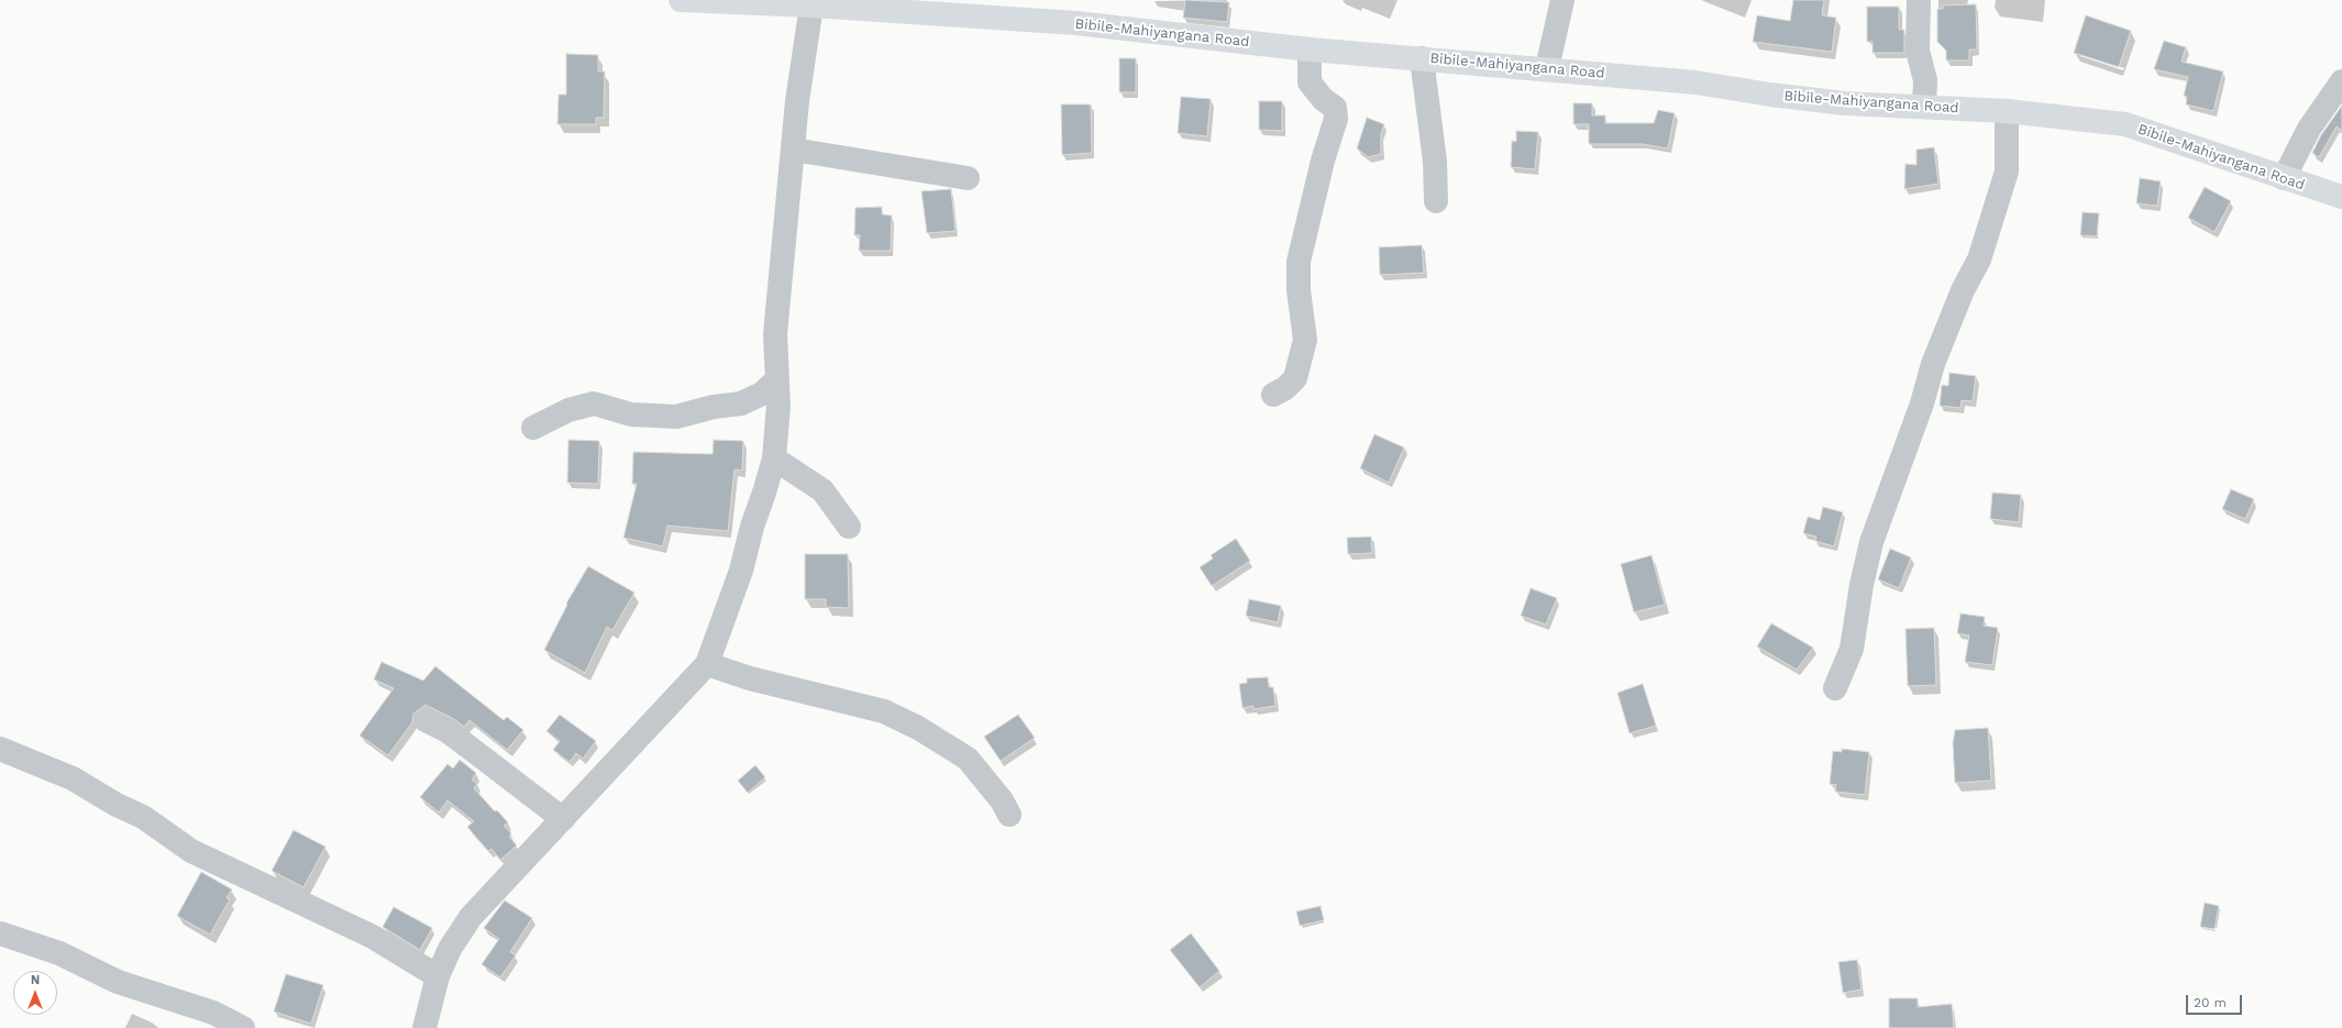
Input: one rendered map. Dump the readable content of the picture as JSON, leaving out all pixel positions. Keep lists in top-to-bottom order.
{
  "streets": {
    "main road": ["Bibile-Mahiyangana Road"]
  },
  "scale_bar": "20 m",
  "north": "top"
}
